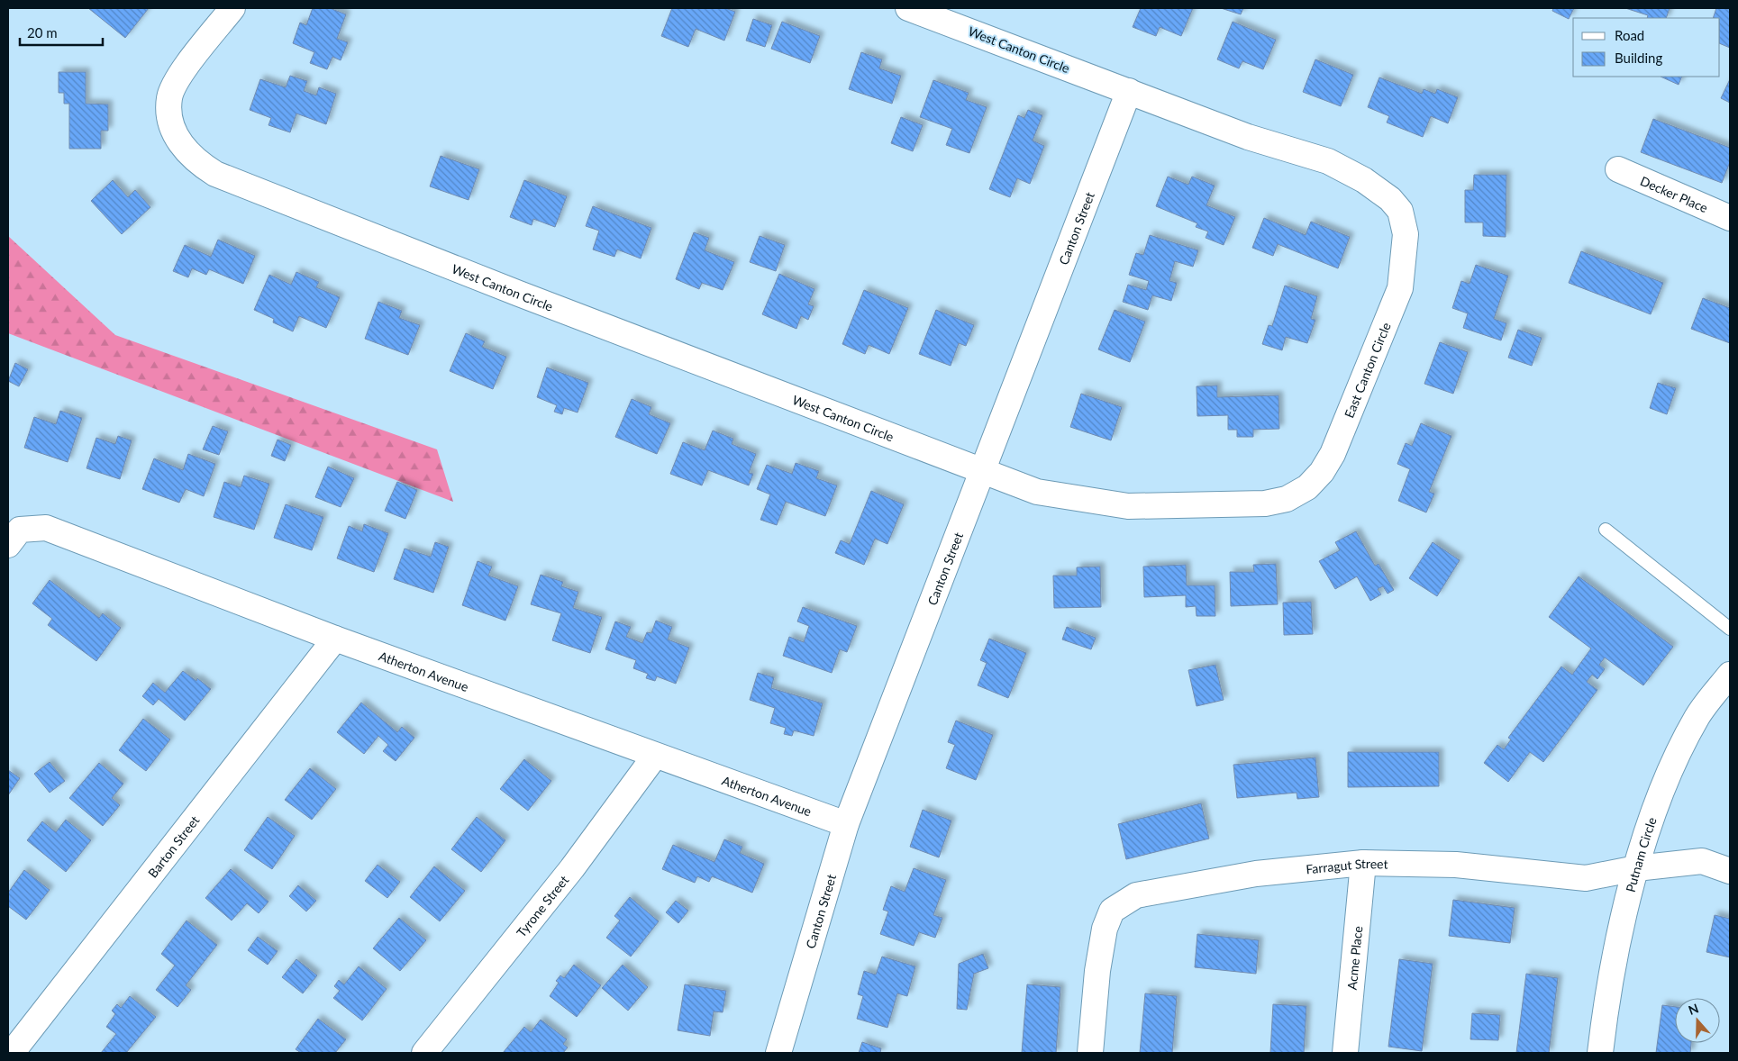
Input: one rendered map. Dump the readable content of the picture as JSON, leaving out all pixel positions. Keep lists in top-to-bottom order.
{
  "streets": {
    "street": [
      "West Canton Circle",
      "Decker Place",
      "Canton Street",
      "East Canton Circle",
      "Atherton Avenue",
      "Barton Street",
      "Putnam Circle",
      "Farragut Street",
      "Tyrone Street",
      "Acme Place"
    ]
  },
  "crossings": [
    ["West Canton Circle", "Canton Street"],
    ["West Canton Circle", "East Canton Circle"],
    ["Canton Street", "East Canton Circle"],
    ["Canton Street", "Atherton Avenue"],
    ["Atherton Avenue", "Barton Street"],
    ["Atherton Avenue", "Tyrone Street"],
    ["Putnam Circle", "Farragut Street"],
    ["Farragut Street", "Acme Place"]
  ],
  "legend": ["Road", "Building"],
  "scale_bar": "20 m",
  "north": "top"
}
